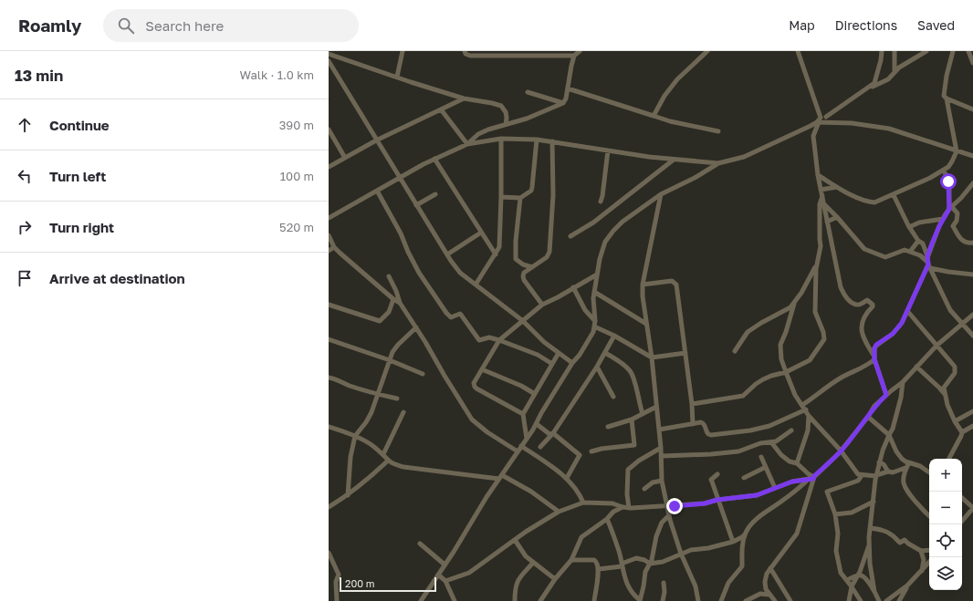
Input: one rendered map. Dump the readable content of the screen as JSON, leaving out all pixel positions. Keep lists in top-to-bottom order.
{
  "scale_bar": "200 m",
  "page": {
    "header": "Roamly",
    "search": "Search here",
    "nav": ["Map", "Directions", "Saved"],
    "heading": ["13 min", "Walk · 1.0 km"],
    "list": [
      ["Continue", "390 m"],
      ["Turn left", "100 m"],
      ["Turn right", "520 m"],
      "Arrive at destination"
    ],
    "map_buttons": ["+", "−"],
    "scale": "200 m"
  }
}
